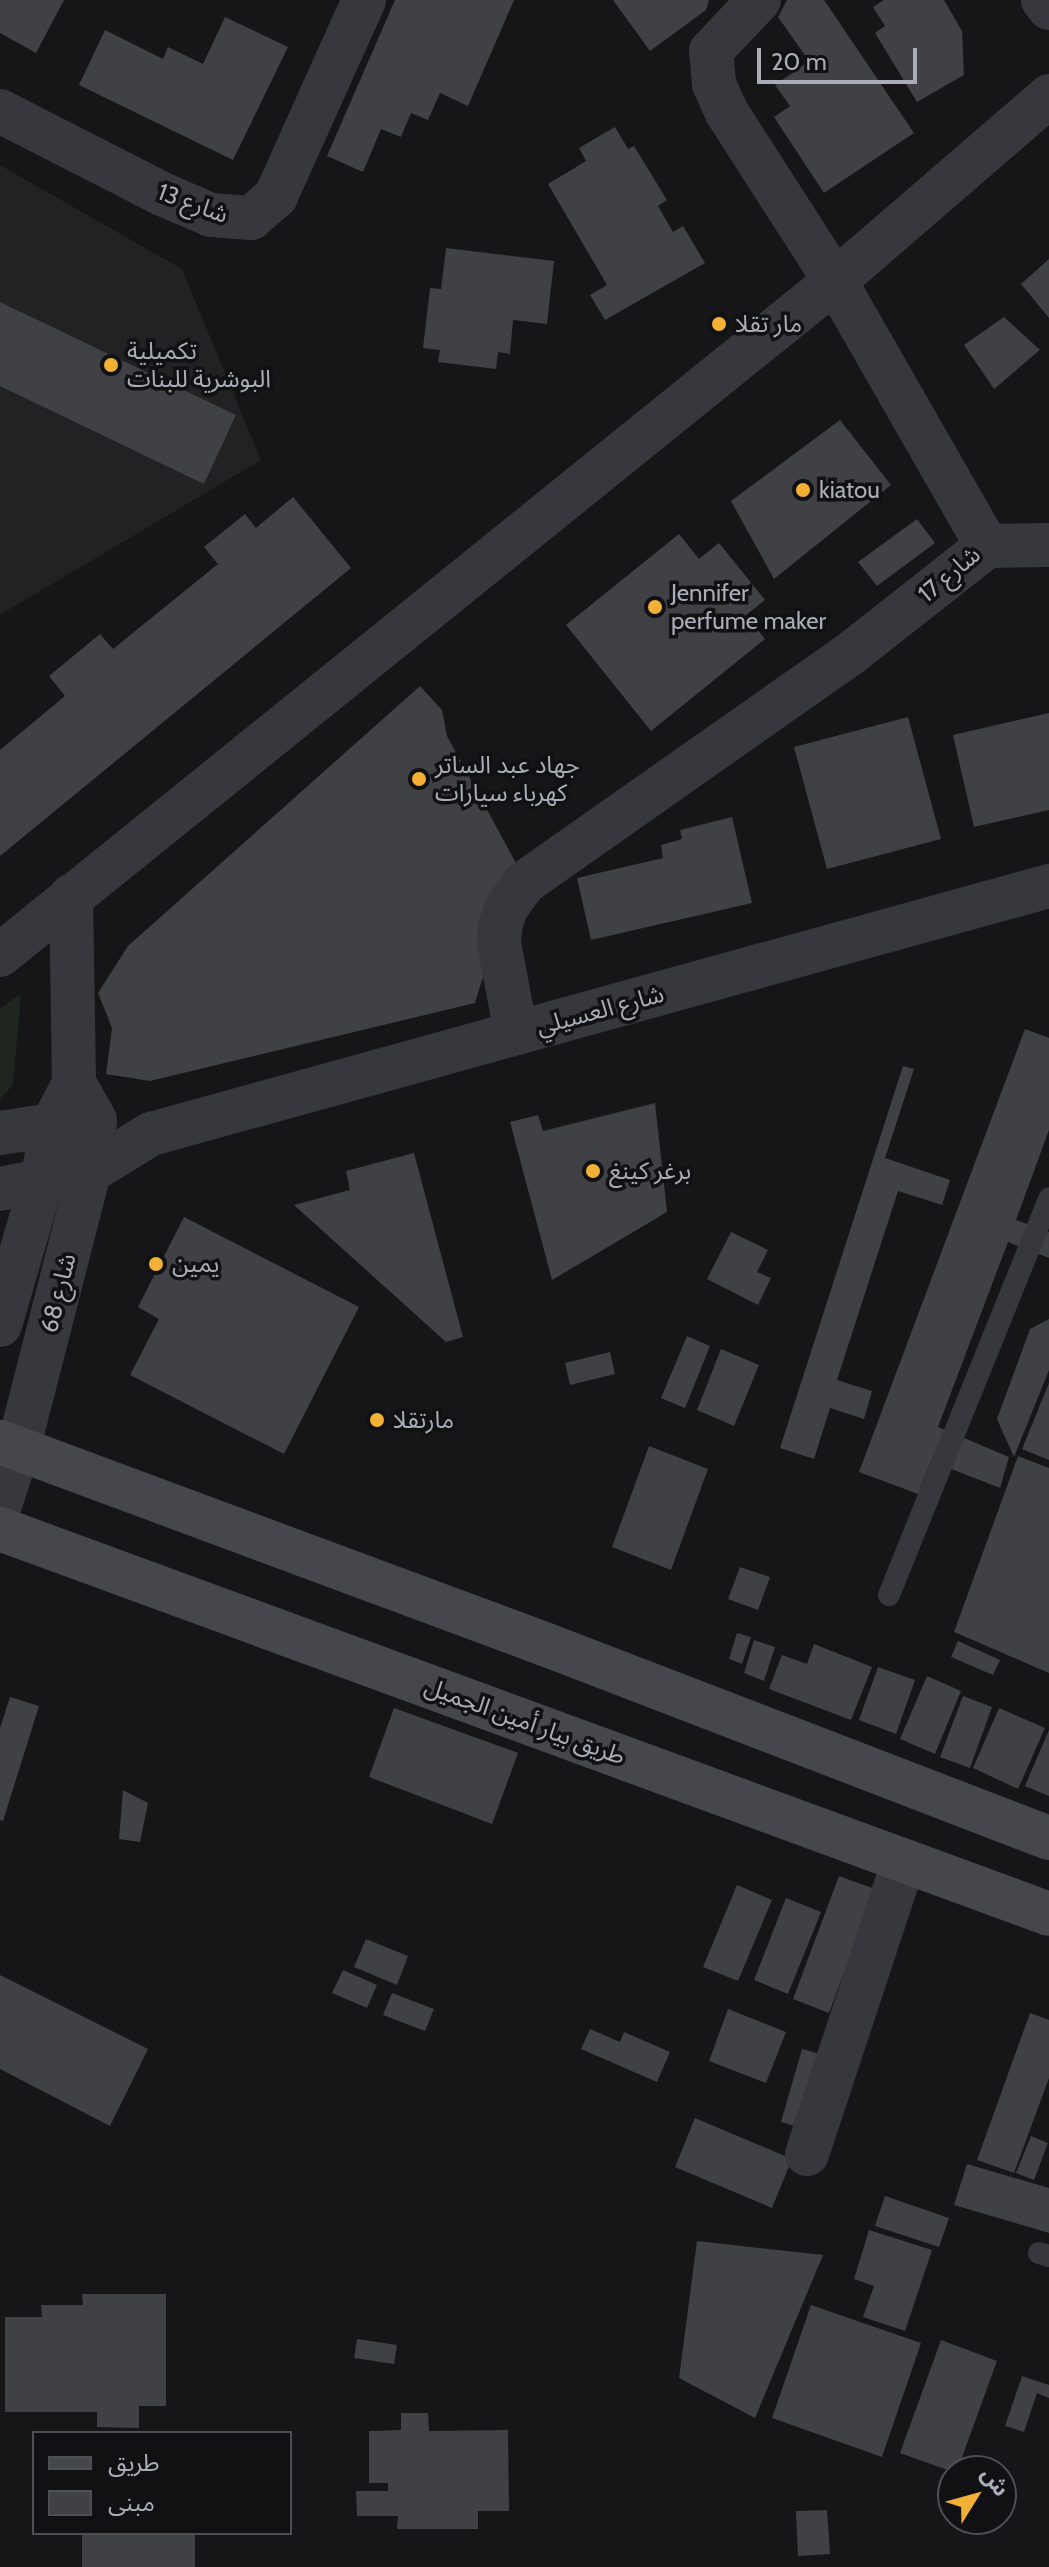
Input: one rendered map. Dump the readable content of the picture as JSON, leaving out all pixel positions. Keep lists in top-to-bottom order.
{
  "streets": {
    "main road": ["طريق بيار أمين الجميل"],
    "street": [
      "شارع 13",
      "شارع 17",
      "شارع العسيلي",
      "شارع 68"
    ]
  },
  "crossings": [
    ["شارع 17", "شارع العسيلي"],
    ["شارع العسيلي", "شارع 68"]
  ],
  "places": [
    "مار تقلا",
    "تكميلية البوشرية للبنات",
    "kiatou",
    "Jennifer perfume maker",
    "جهاد عبد الساتر كهرباء سيارات",
    "برغر كينغ",
    "يمين",
    "مارتقلا"
  ],
  "legend": ["طريق", "مبنى"],
  "scale_bar": "20 m",
  "north": "top right"
}
